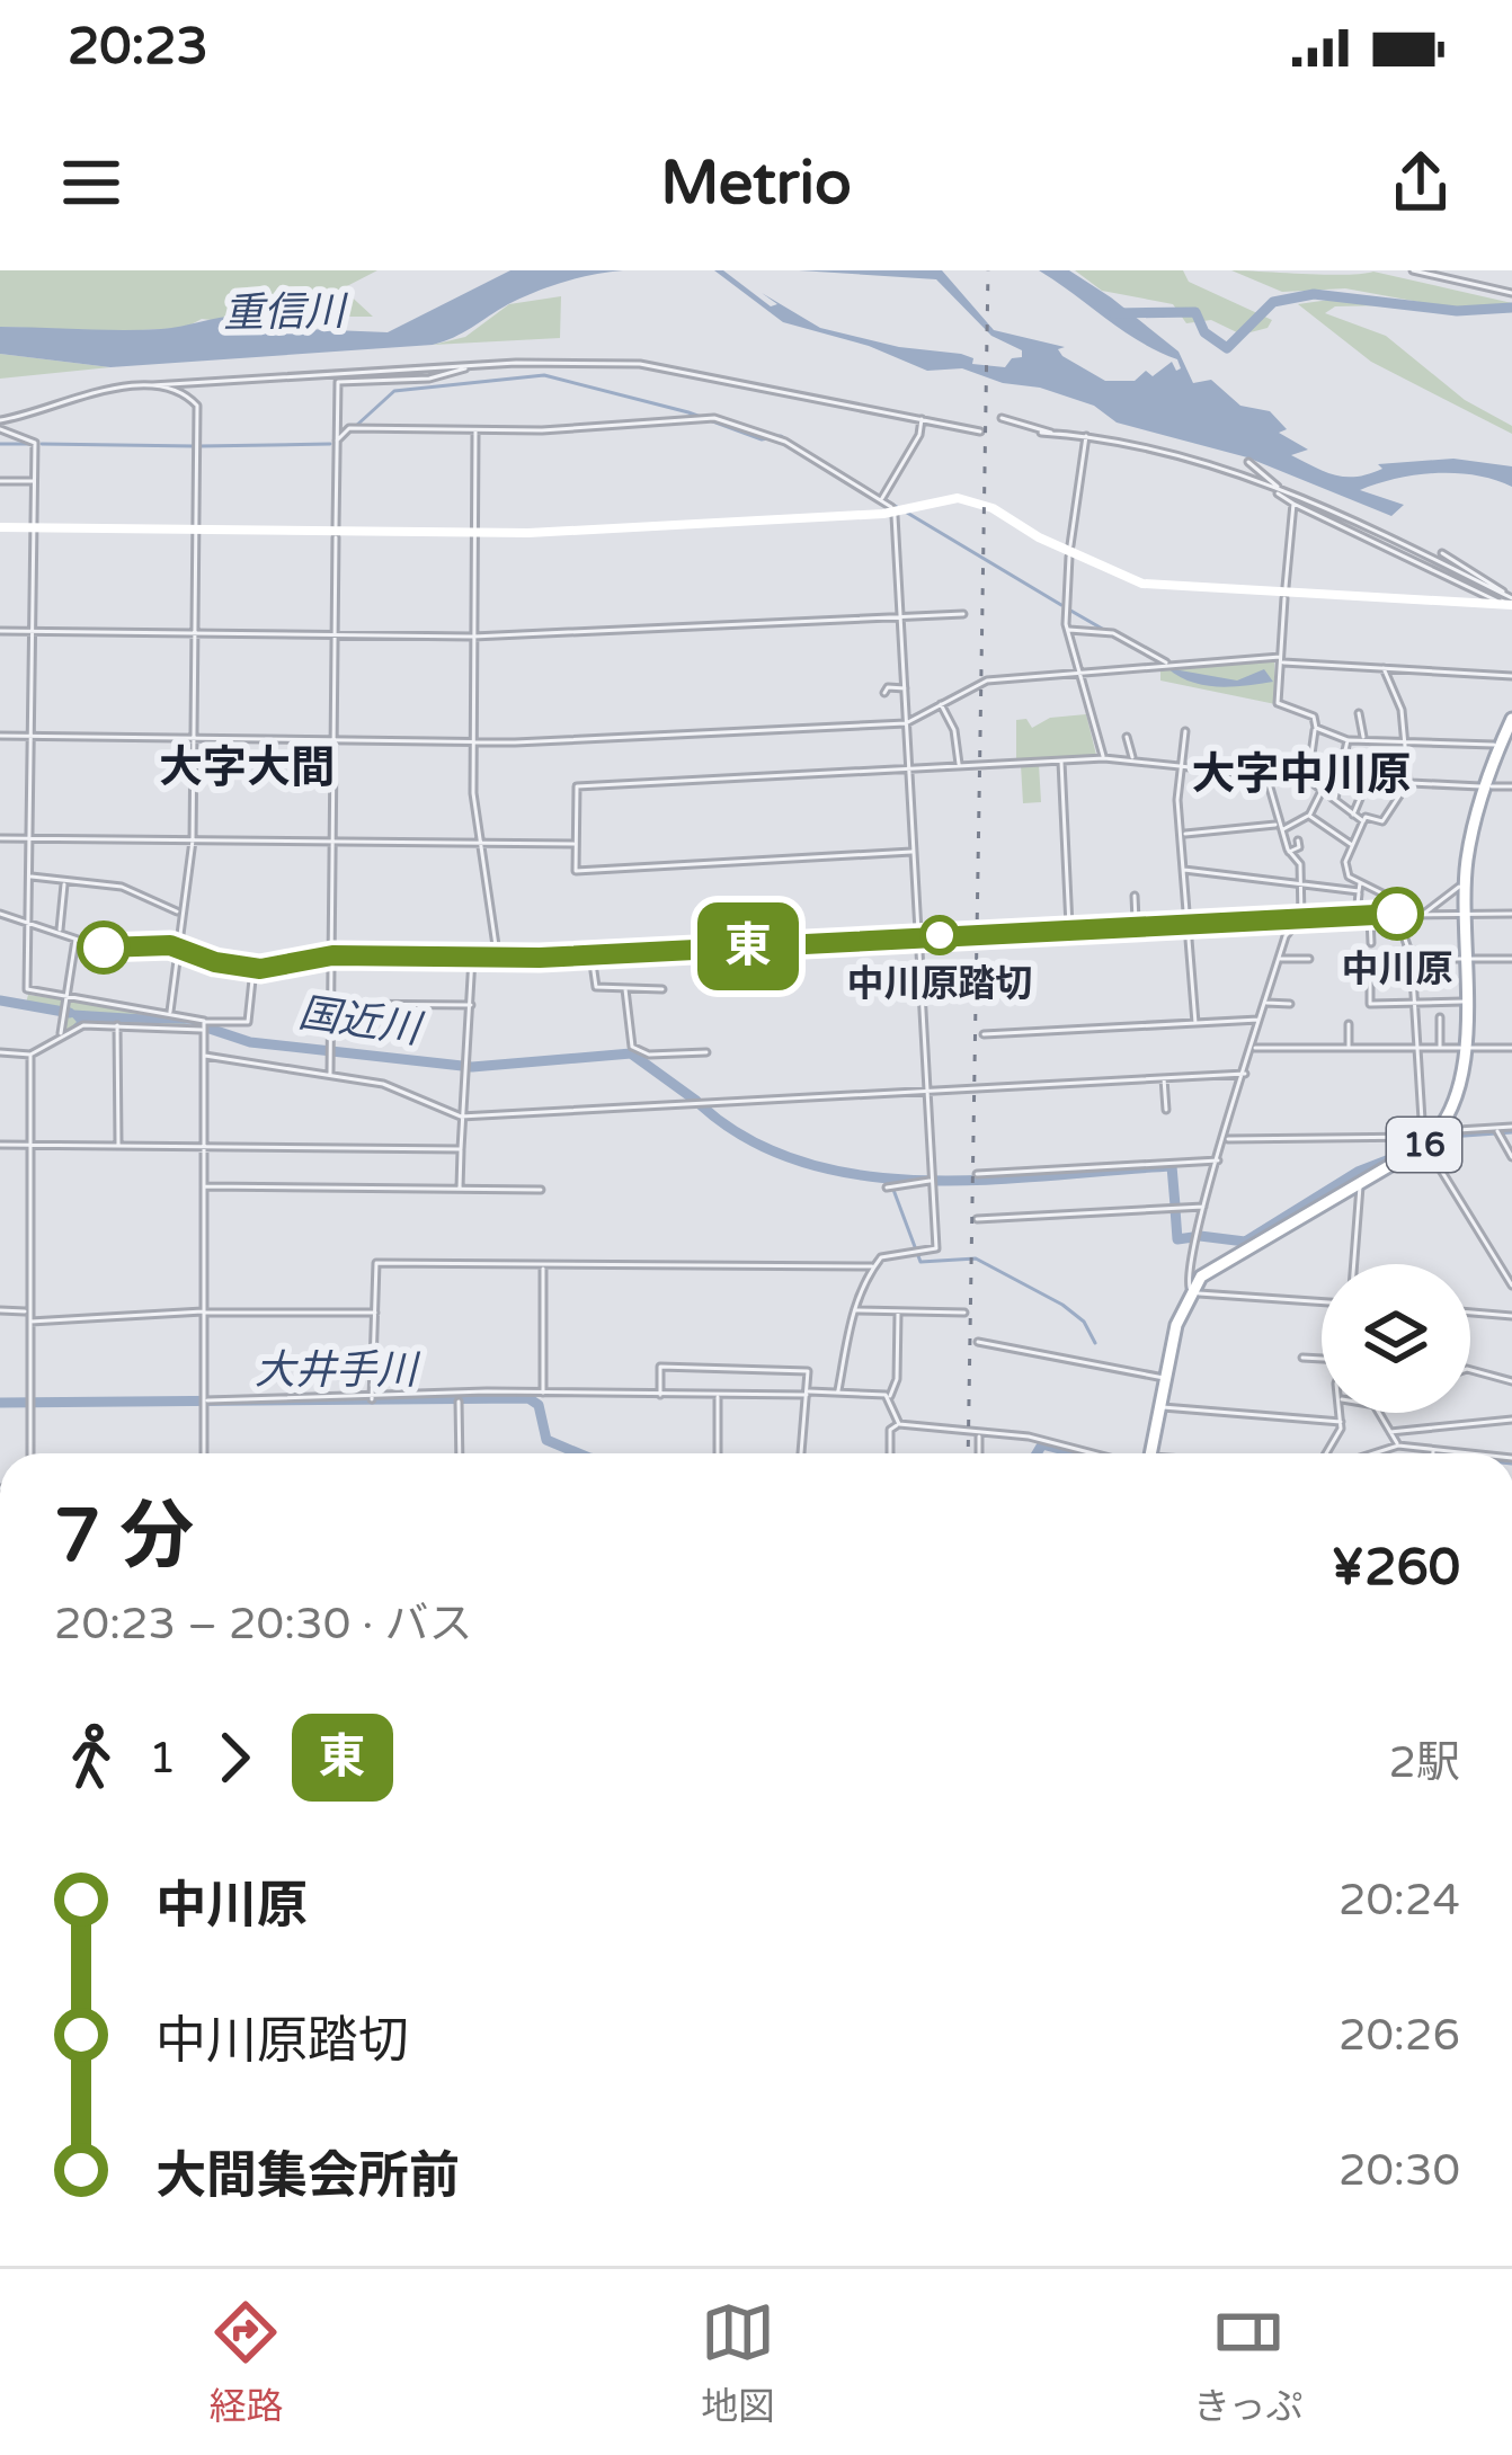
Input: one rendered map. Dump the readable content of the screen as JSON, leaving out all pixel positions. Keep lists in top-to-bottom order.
{
  "streets": {
    "main road": ["16"]
  },
  "districts": ["大字大間", "大字中川原"],
  "water": ["重信川", "国近川", "大井手川"],
  "places": ["中川原", "中川原踏切"],
  "lines": ["bus line 東"],
  "page": {
    "status": "20:23",
    "header": "Metrio",
    "on_map": "東",
    "heading": ["7 分", "20:23 – 20:30 · バス", "¥260"],
    "legs": ["1", "東", "2駅"],
    "list": [
      {
        "name": "中川原",
        "value": "20:24"
      },
      {
        "name": "中川原踏切",
        "value": "20:26"
      },
      {
        "name": "大間集会所前",
        "value": "20:30"
      }
    ],
    "tabs": ["経路", "地図", "きっぷ"]
  }
}
